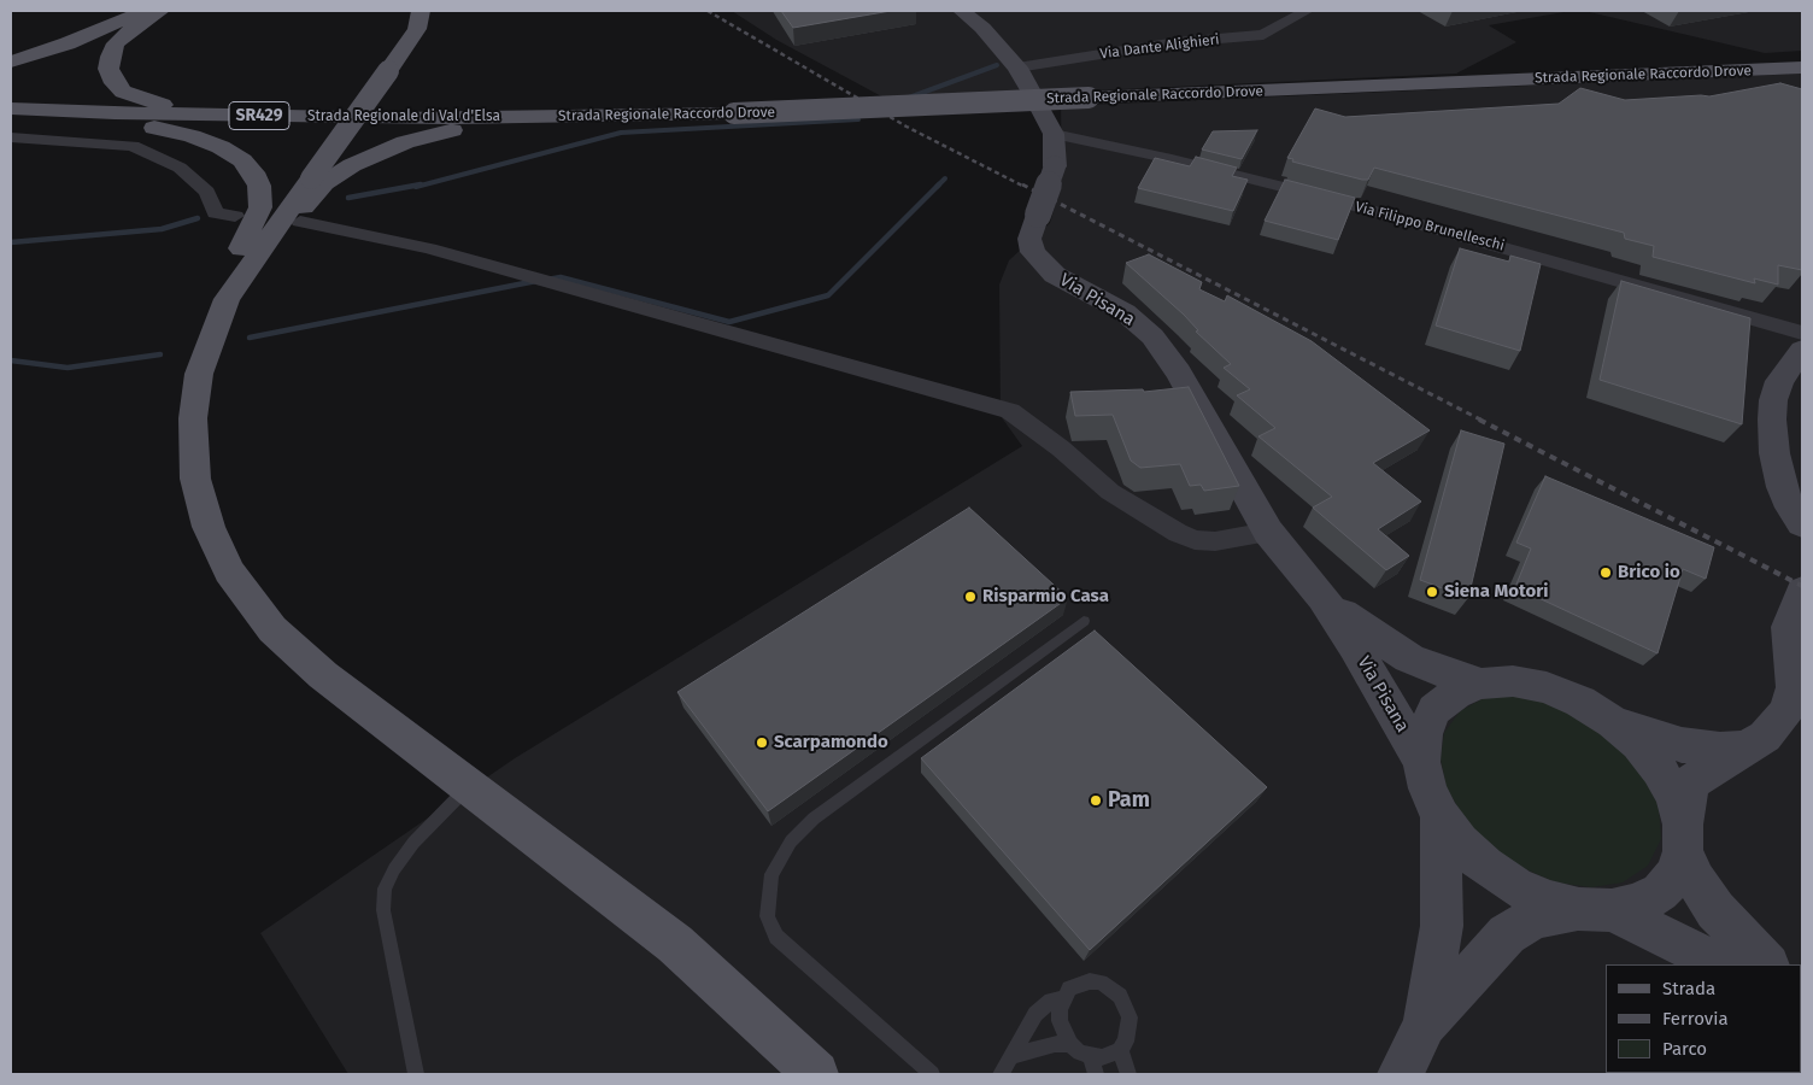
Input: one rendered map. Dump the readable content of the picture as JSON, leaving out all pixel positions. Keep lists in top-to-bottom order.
{
  "streets": {
    "main road": ["Strada Regionale Raccordo Drove", "SR429", "Strada Regionale di Val d'Elsa"],
    "street": ["Via Dante Alighieri", "Via Filippo Brunelleschi", "Via Pisana"]
  },
  "crossings": [
    ["Via Dante Alighieri", "Via Pisana"],
    ["Strada Regionale Raccordo Drove", "Strada Regionale di Val d'Elsa"],
    ["Via Filippo Brunelleschi", "Via Pisana"]
  ],
  "places": [
    "Brico io",
    "Siena Motori",
    "Risparmio Casa",
    "Scarpamondo",
    "Pam"
  ],
  "legend": ["Strada", "Ferrovia", "Parco"]
}
